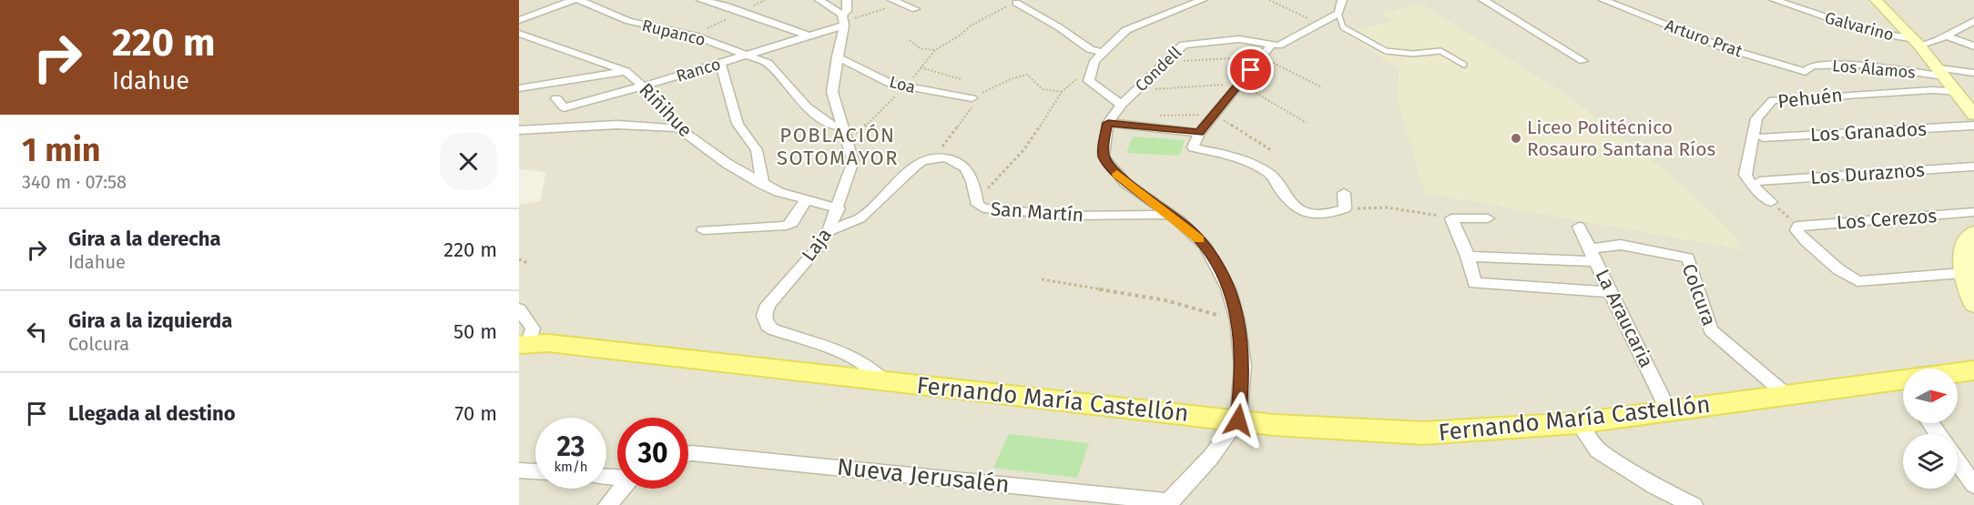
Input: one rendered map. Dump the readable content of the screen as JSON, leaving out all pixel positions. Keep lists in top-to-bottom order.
{
  "streets": {
    "main road": ["Fernando María Castellón"],
    "street": [
      "Galvarino",
      "Rupanco",
      "Arturo Prat",
      "Condell",
      "Los Álamos",
      "Ranco",
      "Loa",
      "Pehuén",
      "Riñihue",
      "Los Granados",
      "Los Duraznos",
      "San Martín",
      "Los Cerezos",
      "Laja",
      "Colcura",
      "La Araucaria",
      "Nueva Jerusalén"
    ]
  },
  "crossings": [
    ["Rupanco", "Ranco"],
    ["Rupanco", "Laja"],
    ["Arturo Prat", "Los Álamos"],
    ["Ranco", "Riñihue"],
    ["Ranco", "Laja"],
    ["Loa", "Laja"],
    ["Riñihue", "Laja"],
    ["Laja", "Fernando María Castellón"],
    ["Colcura", "La Araucaria"],
    ["Colcura", "Fernando María Castellón"],
    ["La Araucaria", "Fernando María Castellón"]
  ],
  "districts": ["POBLACIÓN SOTOMAYOR"],
  "places": ["Liceo Politécnico Rosauro Santana Ríos"],
  "north": "right",
  "page": {
    "turn": ["220 m", "Idahue"],
    "heading": ["1 min", "340 m · 07:58"],
    "list": [
      {
        "name": "Gira a la derecha",
        "note": "Idahue",
        "value": "220 m"
      },
      {
        "name": "Gira a la izquierda",
        "note": "Colcura",
        "value": "50 m"
      },
      {
        "name": "Llegada al destino",
        "value": "70 m"
      }
    ],
    "speed": "23 km/h",
    "limit": "30"
  }
}
